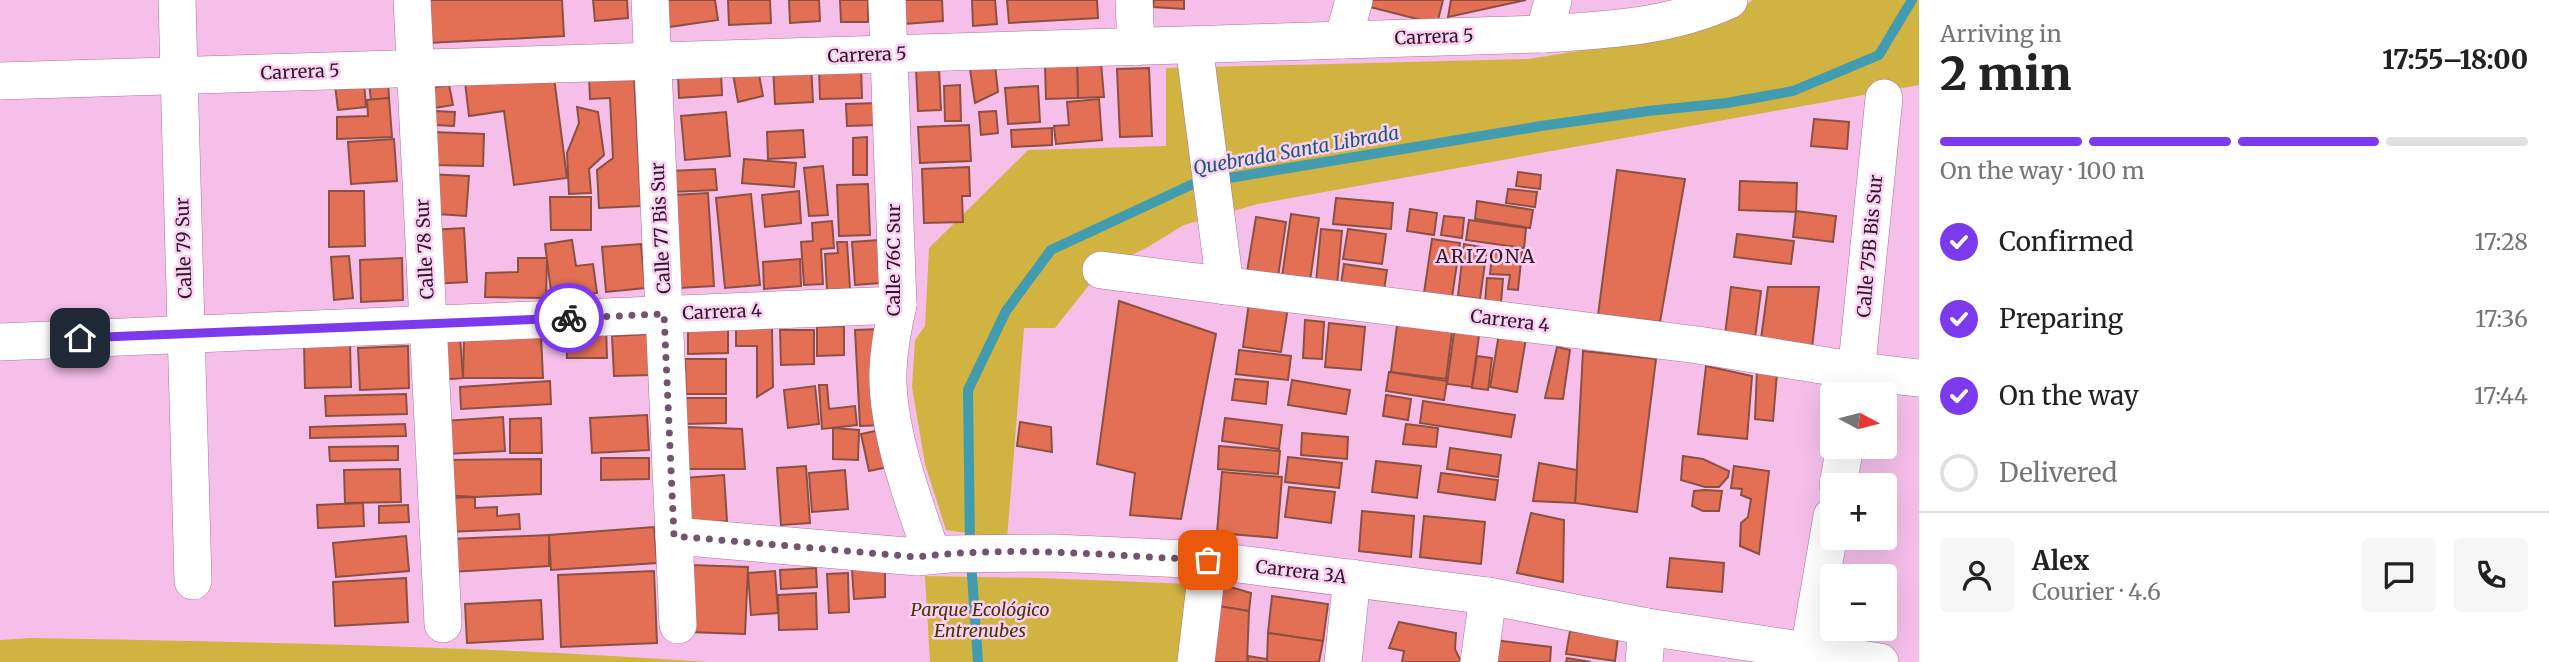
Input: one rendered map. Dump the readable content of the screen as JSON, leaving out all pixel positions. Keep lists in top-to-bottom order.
{
  "streets": {
    "street": [
      "Carrera 5",
      "Calle 77 Bis Sur",
      "Calle 75B Bis Sur",
      "Calle 79 Sur",
      "Calle 78 Sur",
      "Calle 76C Sur",
      "Carrera 4",
      "Carrera 3A"
    ]
  },
  "crossings": [
    ["Carrera 5", "Calle 77 Bis Sur"],
    ["Carrera 5", "Calle 79 Sur"],
    ["Carrera 5", "Calle 78 Sur"],
    ["Carrera 5", "Calle 76C Sur"],
    ["Calle 77 Bis Sur", "Carrera 4"],
    ["Calle 77 Bis Sur", "Carrera 3A"],
    ["Calle 75B Bis Sur", "Carrera 4"],
    ["Calle 79 Sur", "Carrera 4"],
    ["Calle 78 Sur", "Carrera 4"],
    ["Calle 76C Sur", "Carrera 4"],
    ["Calle 76C Sur", "Carrera 3A"]
  ],
  "districts": ["ARIZONA"],
  "water": ["Quebrada Santa Librada"],
  "parks": ["Parque Ecológico Entrenubes"],
  "north": "right",
  "page": {
    "heading": ["2 min", "Arriving in", "17:55–18:00"],
    "panel": ["Alex", "Courier · 4.6"],
    "bar": "On the way · 100 m",
    "list": [
      ["Confirmed", "17:28"],
      ["Preparing", "17:36"],
      ["On the way", "17:44"],
      "Delivered"
    ],
    "map_buttons": ["+", "−"]
  }
}
